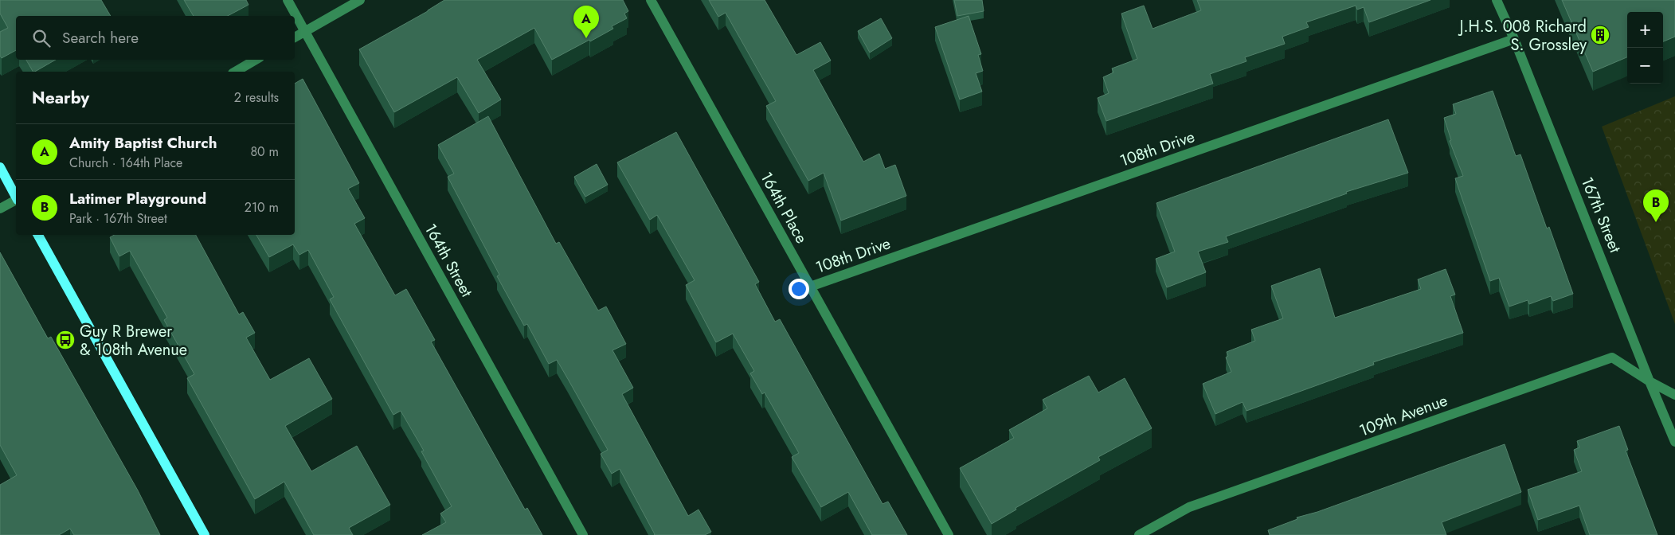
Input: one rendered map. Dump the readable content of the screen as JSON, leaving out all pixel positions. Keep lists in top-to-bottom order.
{
  "streets": {
    "street": [
      "108th Drive",
      "164th Place",
      "167th Street",
      "164th Street",
      "109th Avenue"
    ]
  },
  "crossings": [
    ["108th Drive", "164th Place"],
    ["108th Drive", "167th Street"],
    ["167th Street", "109th Avenue"]
  ],
  "places": {
    "building": ["J.H.S. 008 Richard S. Grossley"],
    "bus stop": ["Guy R Brewer & 108th Avenue"]
  },
  "page": {
    "pins": ["A", "B"],
    "map_buttons": ["+", "−"],
    "search": "Search here",
    "heading": ["Nearby", "2 results"],
    "list": [
      {
        "mark": "A",
        "name": "Amity Baptist Church",
        "note": "Church · 164th Place",
        "value": "80 m"
      },
      {
        "mark": "B",
        "name": "Latimer Playground",
        "note": "Park · 167th Street",
        "value": "210 m"
      }
    ]
  }
}
